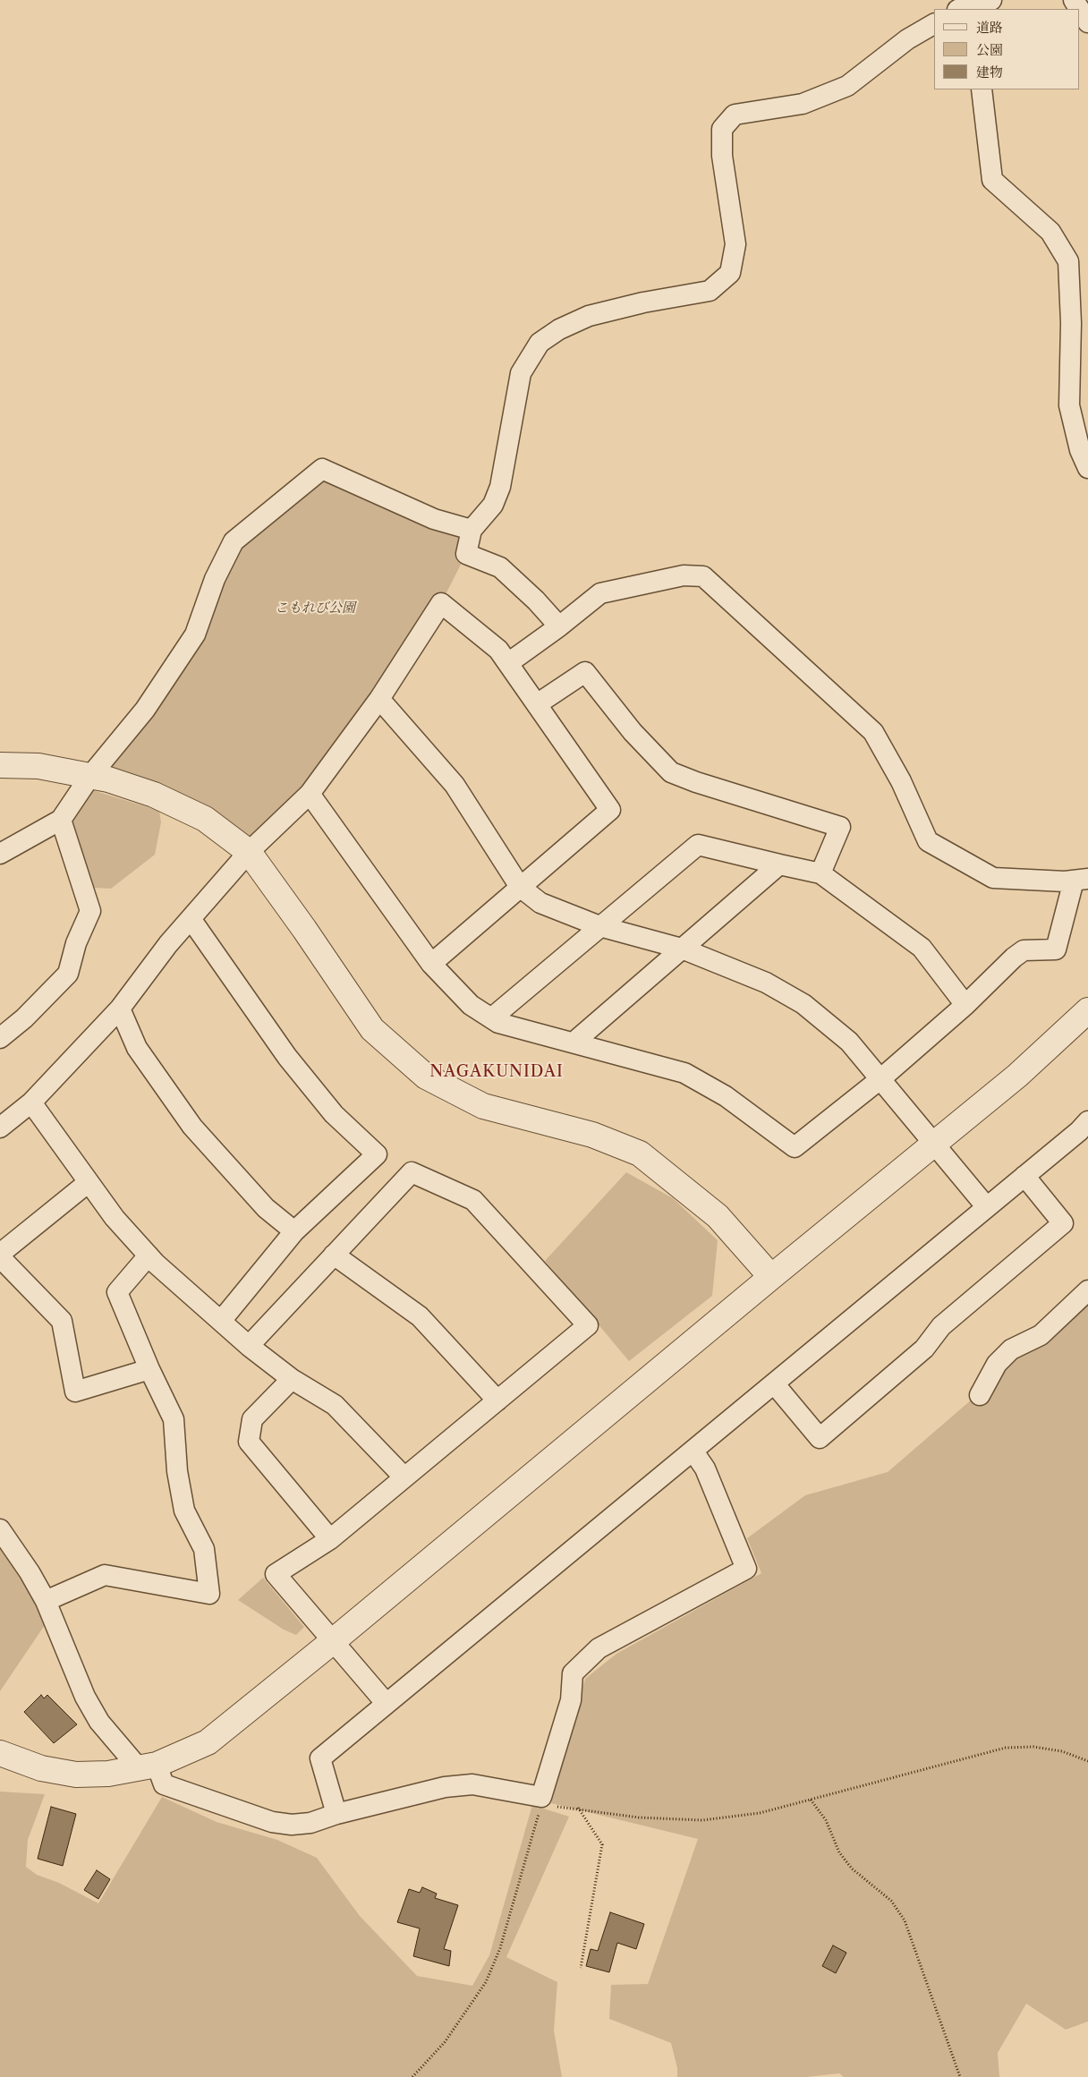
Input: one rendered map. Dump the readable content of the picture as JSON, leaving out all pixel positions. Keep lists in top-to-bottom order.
{
  "districts": ["NAGAKUNIDAI"],
  "parks": ["こもれび公園"],
  "legend": ["道路", "公園", "建物"]
}
